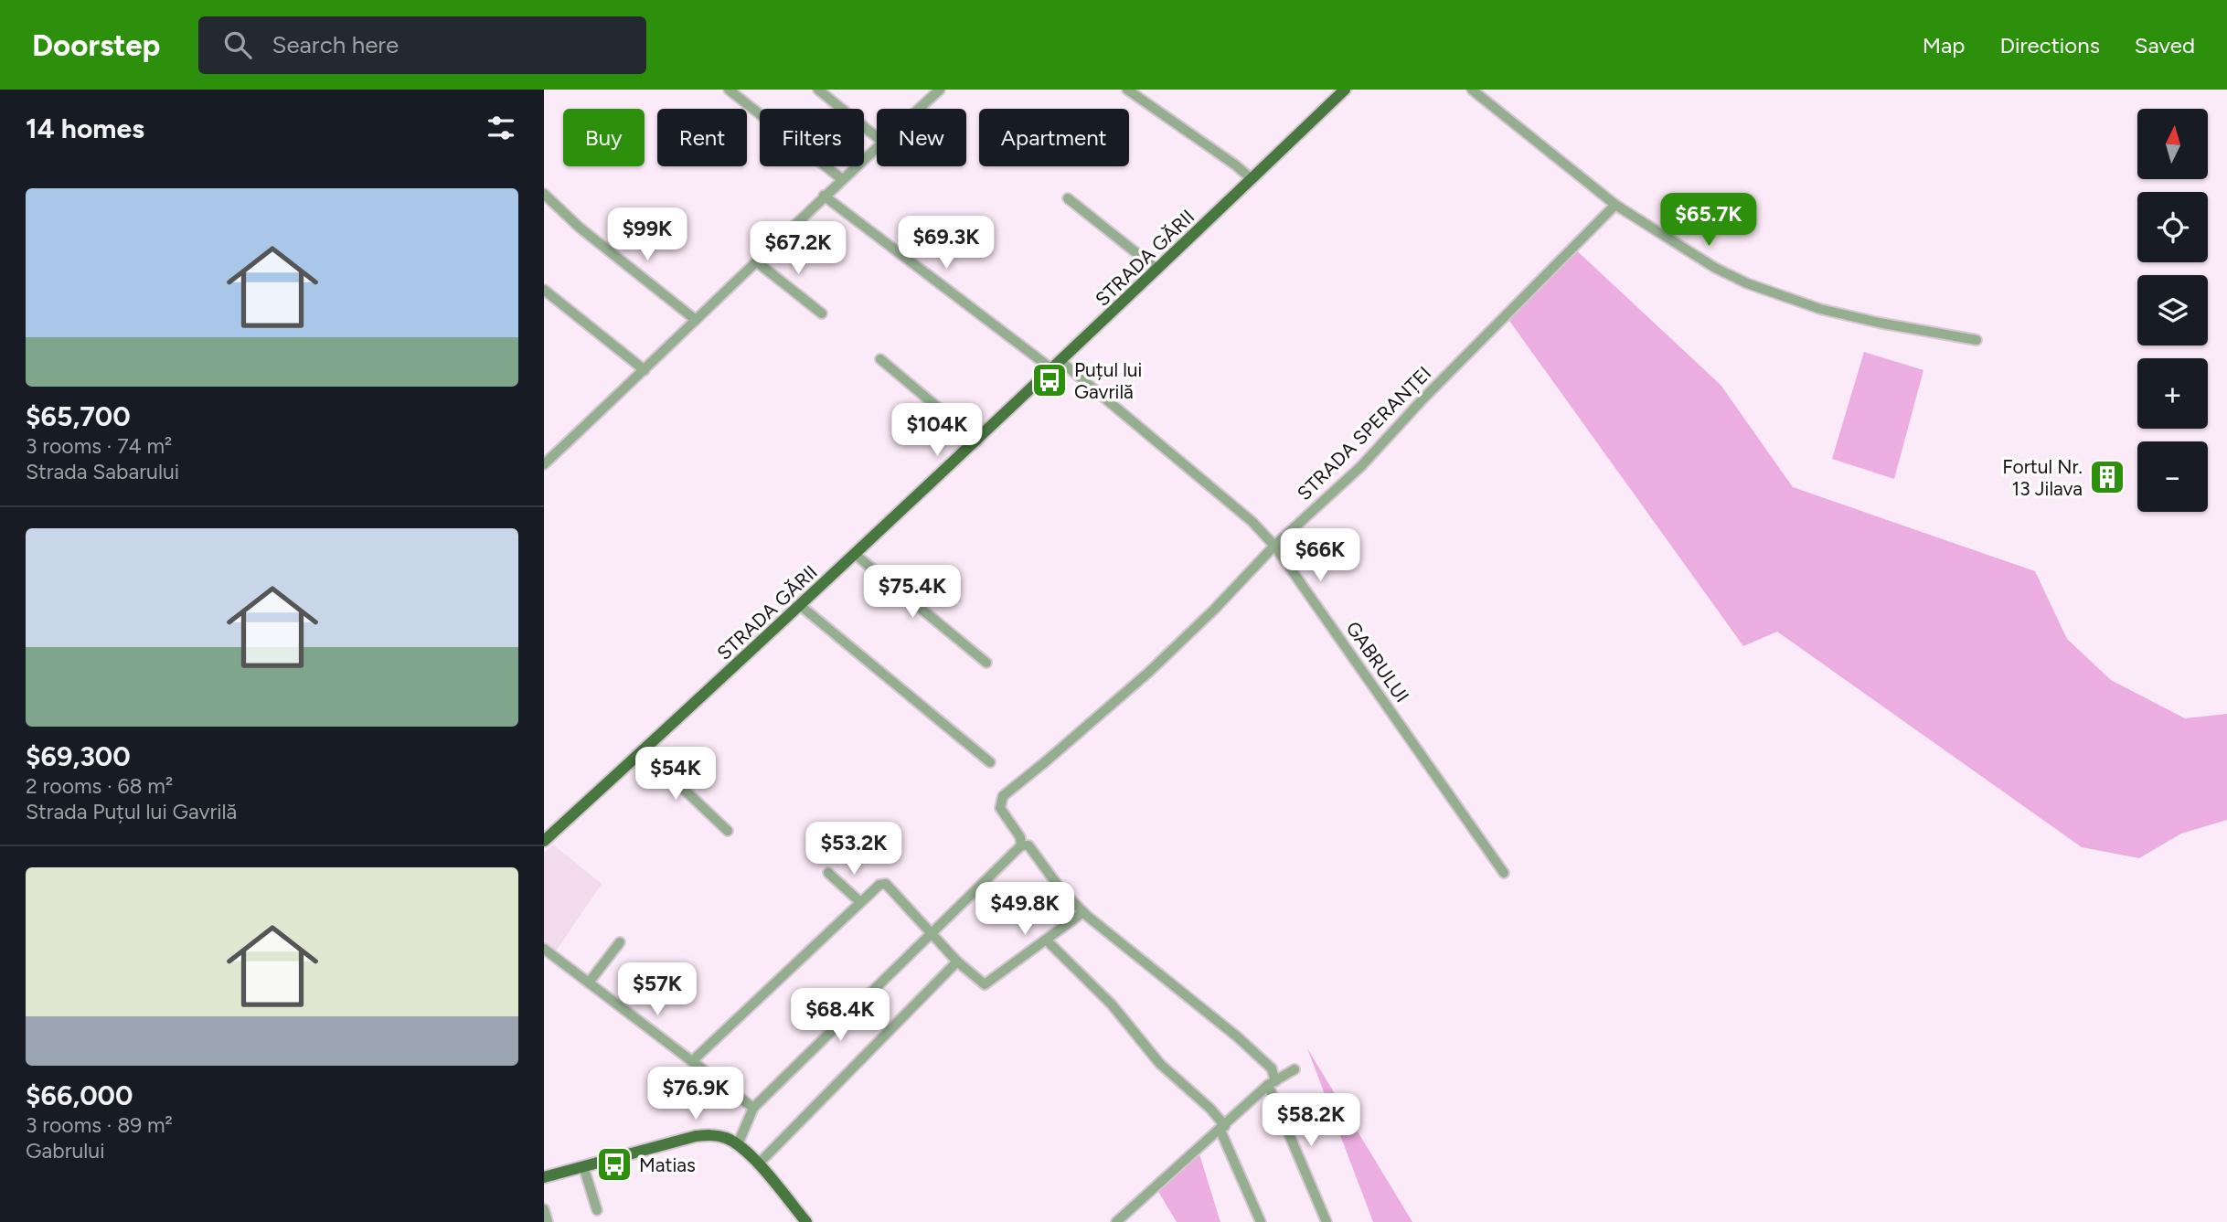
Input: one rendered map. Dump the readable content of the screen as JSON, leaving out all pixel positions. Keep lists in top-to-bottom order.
{
  "streets": {
    "main road": ["STRADA GĂRII"],
    "street": ["STRADA SPERANȚEI", "GABRULUI"]
  },
  "crossings": [
    ["STRADA GĂRII", "GABRULUI"],
    ["STRADA SPERANȚEI", "GABRULUI"]
  ],
  "places": {
    "bus stop": ["Puțul lui Gavrilă", "Matias"],
    "building": ["Fortul Nr. 13 Jilava"]
  },
  "north": "top",
  "page": {
    "header": "Doorstep",
    "search": "Search here",
    "nav": ["Map", "Directions", "Saved"],
    "heading": "14 homes",
    "map_buttons": ["+", "−"],
    "chip": [
      "Buy",
      "Rent",
      "Filters",
      "New",
      "Apartment"
    ],
    "list": [
      {
        "name": "$65,700",
        "note": "3 rooms · 74 m² · Strada Sabarului"
      },
      {
        "name": "$69,300",
        "note": "2 rooms · 68 m² · Strada Puțul lui Gavrilă"
      },
      {
        "name": "$66,000",
        "note": "3 rooms · 89 m² · Gabrului"
      }
    ],
    "price": [
      "$65.7K",
      "$99K",
      "$69.3K",
      "$67.2K",
      "$104K",
      "$66K",
      "$75.4K",
      "$54K",
      "$53.2K",
      "$49.8K",
      "$57K",
      "$68.4K",
      "$76.9K",
      "$58.2K"
    ]
  }
}
